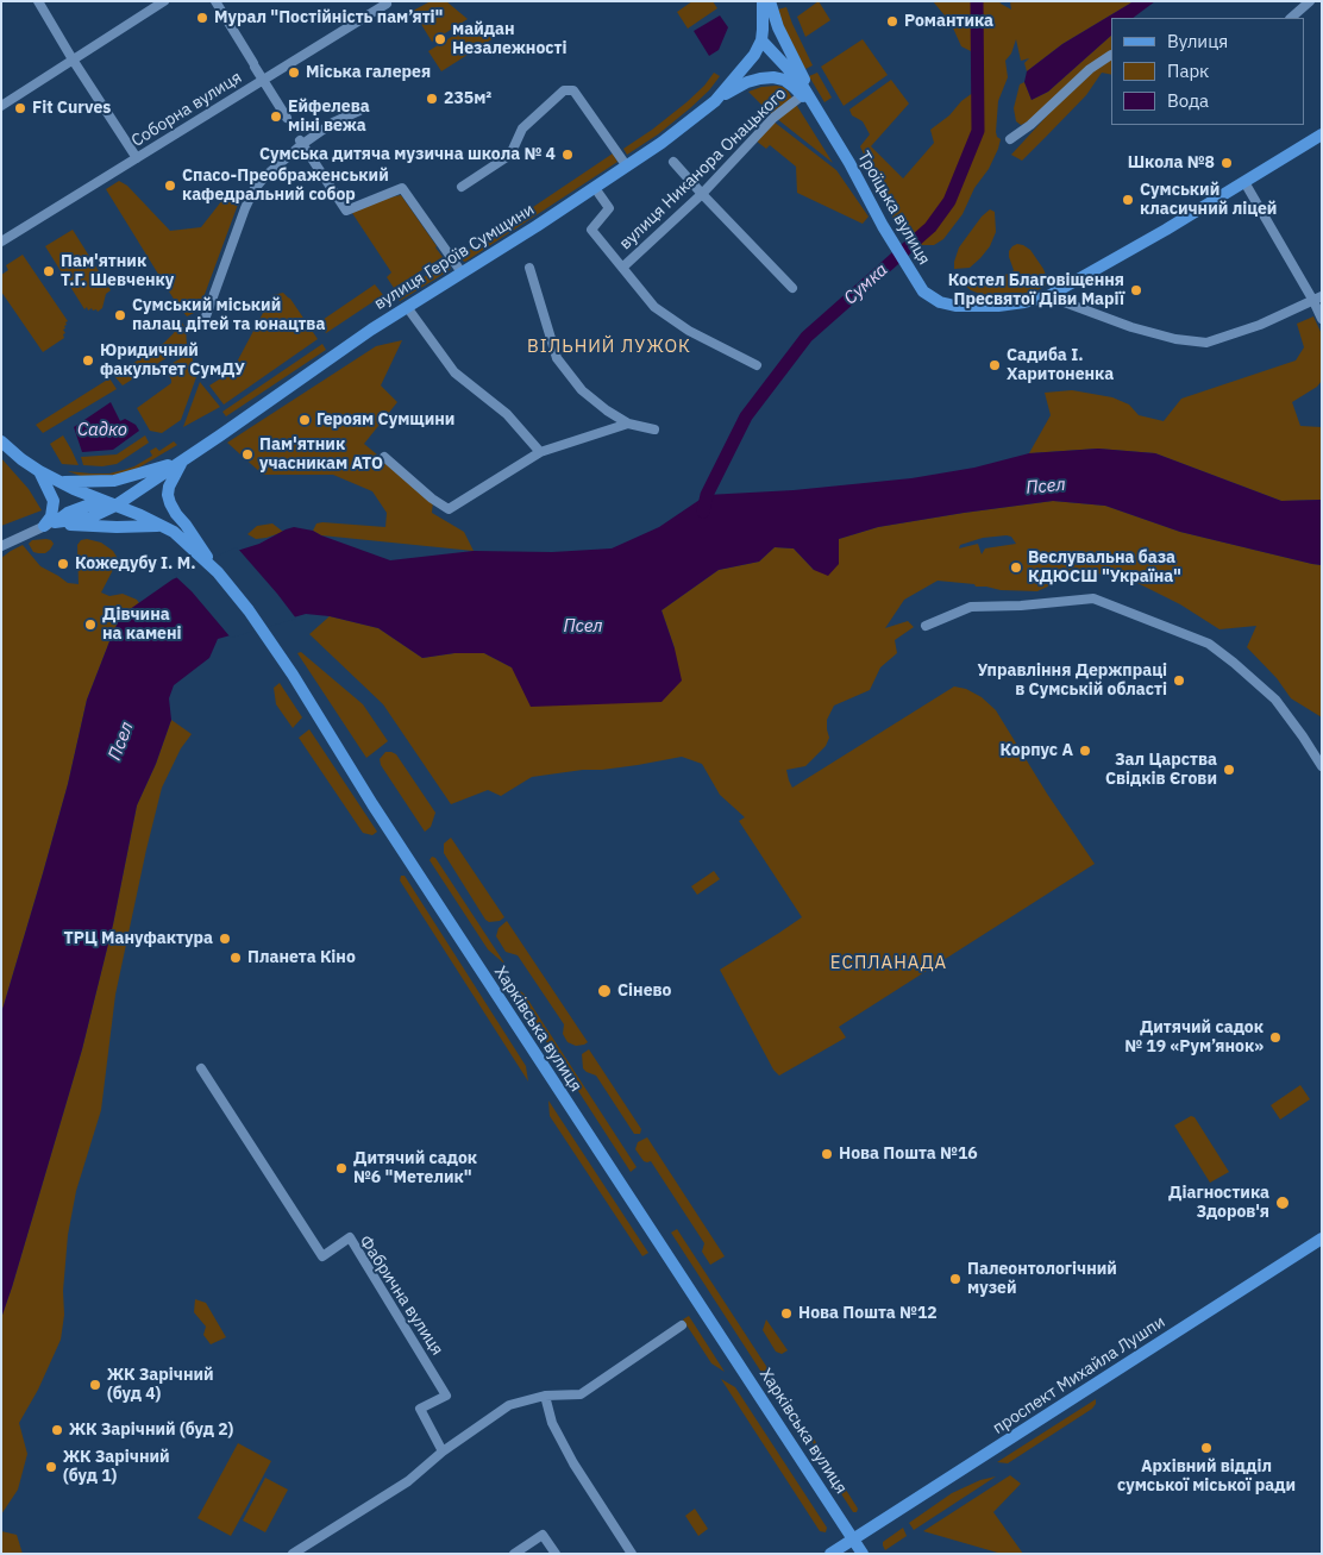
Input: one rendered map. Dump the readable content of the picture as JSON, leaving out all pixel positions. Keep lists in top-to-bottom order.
{
  "streets": {
    "main road": [
      "Троїцька вулиця",
      "вулиця Героїв Сумщини",
      "Харківська вулиця",
      "проспект Михайла Лушпи"
    ],
    "street": ["Соборна вулиця", "вулиця Никанора Онацького", "Фабрична вулиця"]
  },
  "crossings": [
    ["вулиця Никанора Онацького", "Троїцька вулиця"],
    ["Троїцька вулиця", "вулиця Героїв Сумщини"],
    ["вулиця Героїв Сумщини", "Харківська вулиця"],
    ["Харківська вулиця", "проспект Михайла Лушпи"]
  ],
  "districts": ["ВІЛЬНИЙ ЛУЖОК", "ЕСПЛАНАДА"],
  "water": ["Сумка", "Садко", "Псел"],
  "places": [
    "Мурал \"Постійність пам’яті\"",
    "Романтика",
    "майдан Незалежності",
    "Міська галерея",
    "235м²",
    "Fit Curves",
    "Ейфелева міні вежа",
    "Сумська дитяча музична школа № 4",
    "Школа №8",
    "Спасо-Преображенський кафедральний собор",
    "Сумський класичний ліцей",
    "Пам'ятник Т.Г. Шевченку",
    "Костел Благовіщення Пресвятої Діви Марії",
    "Сумський міський палац дітей та юнацтва",
    "Юридичний факультет СумДУ",
    "Садиба І. Харитоненка",
    "Героям Сумщини",
    "Пам'ятник учасникам АТО",
    "Кожедубу І. М.",
    "Веслувальна база КДЮСШ \"Україна\"",
    "Дівчина на камені",
    "Управління Держпраці в Сумській області",
    "Корпус А",
    "Зал Царства Свідків Єгови",
    "ТРЦ Мануфактура",
    "Планета Кіно",
    "Сінево",
    "Дитячий садок № 19 «Рум’янок»",
    "Нова Пошта №16",
    "Дитячий садок №6 \"Метелик\"",
    "Діагностика Здоров'я",
    "Палеонтологічний музей",
    "Нова Пошта №12",
    "ЖК Зарічний (буд 4)",
    "ЖК Зарічний (буд 2)",
    "Архівний відділ сумської міської ради",
    "ЖК Зарічний (буд 1)"
  ],
  "legend": ["Вулиця", "Парк", "Вода"]
}
